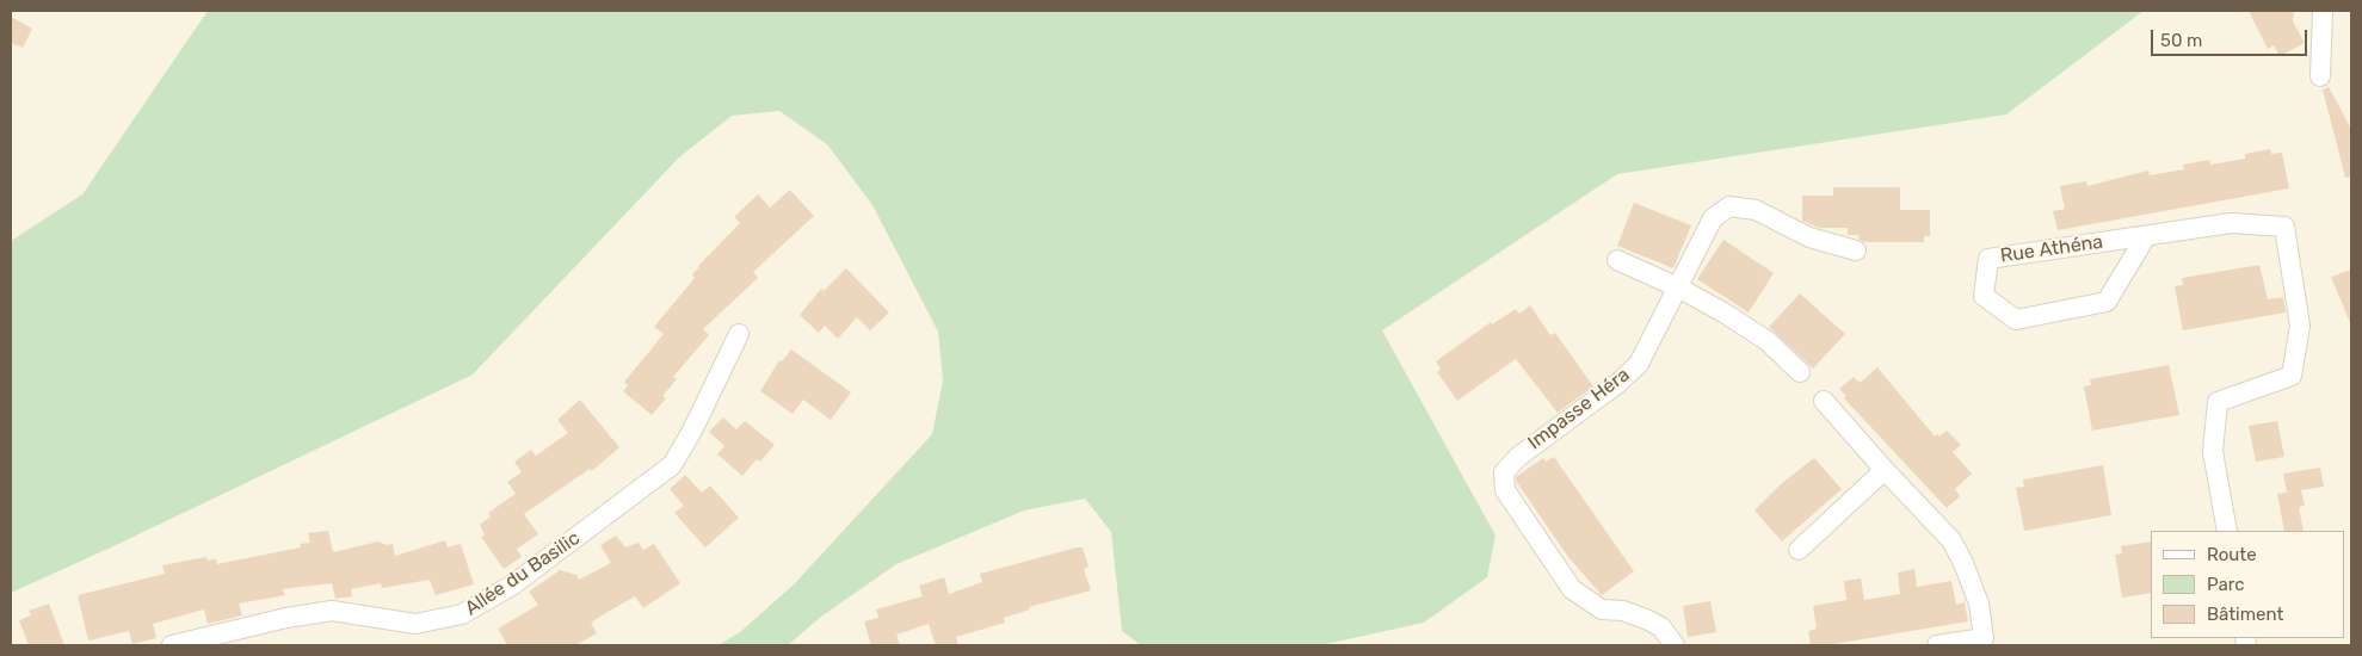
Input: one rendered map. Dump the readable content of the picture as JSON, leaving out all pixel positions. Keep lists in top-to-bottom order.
{
  "streets": {
    "street": ["Rue Athéna", "Impasse Héra", "Allée du Basilic"]
  },
  "legend": ["Route", "Parc", "Bâtiment"],
  "scale_bar": "50 m"
}
